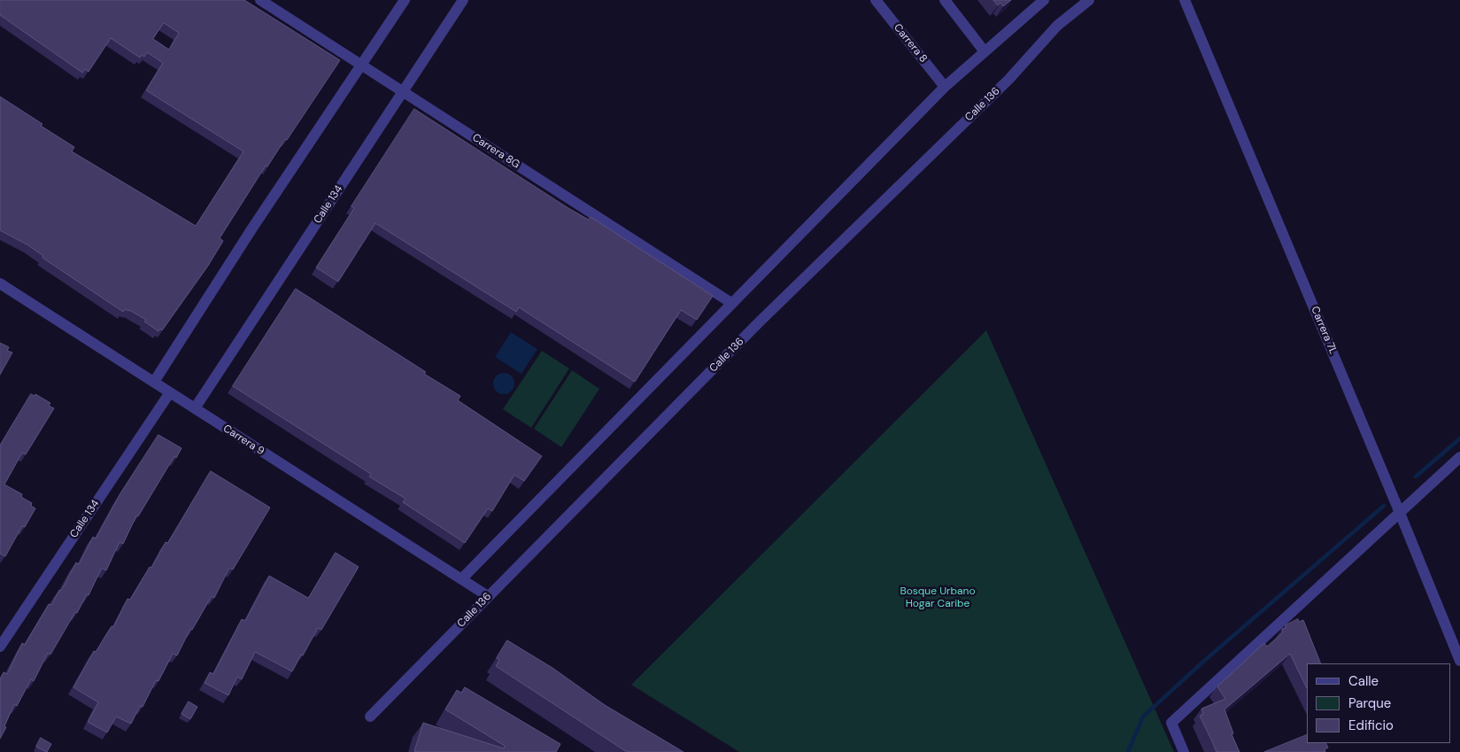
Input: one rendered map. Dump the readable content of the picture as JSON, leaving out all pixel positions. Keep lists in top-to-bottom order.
{
  "streets": {
    "street": [
      "Carrera 8",
      "Calle 136",
      "Carrera 8G",
      "Calle 134",
      "Carrera 7L",
      "Carrera 9"
    ]
  },
  "crossings": [
    ["Calle 136", "Carrera 9"],
    ["Carrera 8G", "Calle 134"],
    ["Calle 134", "Carrera 9"]
  ],
  "parks": ["Bosque Urbano Hogar Caribe"],
  "legend": ["Calle", "Parque", "Edificio"]
}
